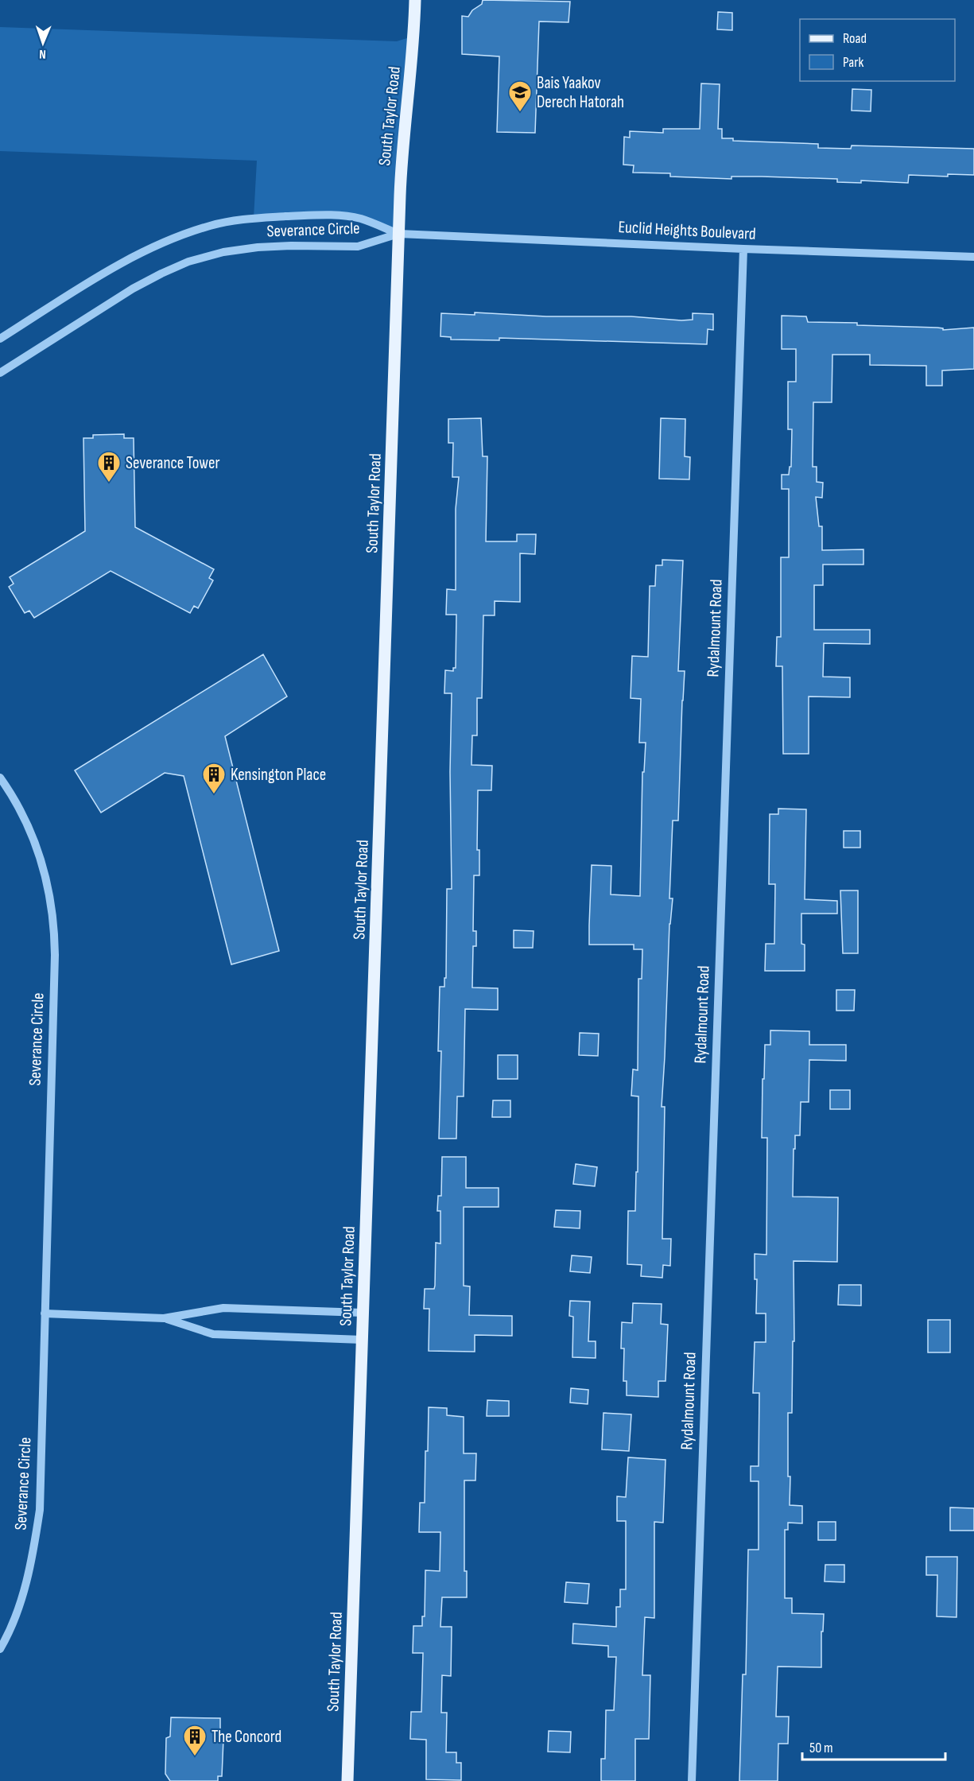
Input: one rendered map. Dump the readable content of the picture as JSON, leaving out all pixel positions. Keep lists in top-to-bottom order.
{
  "streets": {
    "main road": ["South Taylor Road"],
    "street": ["Severance Circle", "Euclid Heights Boulevard", "Rydalmount Road"]
  },
  "crossings": [
    ["South Taylor Road", "Severance Circle"],
    ["South Taylor Road", "Euclid Heights Boulevard"],
    ["Severance Circle", "Euclid Heights Boulevard"],
    ["Euclid Heights Boulevard", "Rydalmount Road"]
  ],
  "places": {
    "school or university": ["Bais Yaakov Derech Hatorah"],
    "building": ["Severance Tower", "Kensington Place", "The Concord"]
  },
  "legend": ["Road", "Park"],
  "scale_bar": "50 m",
  "north": "bottom"
}
